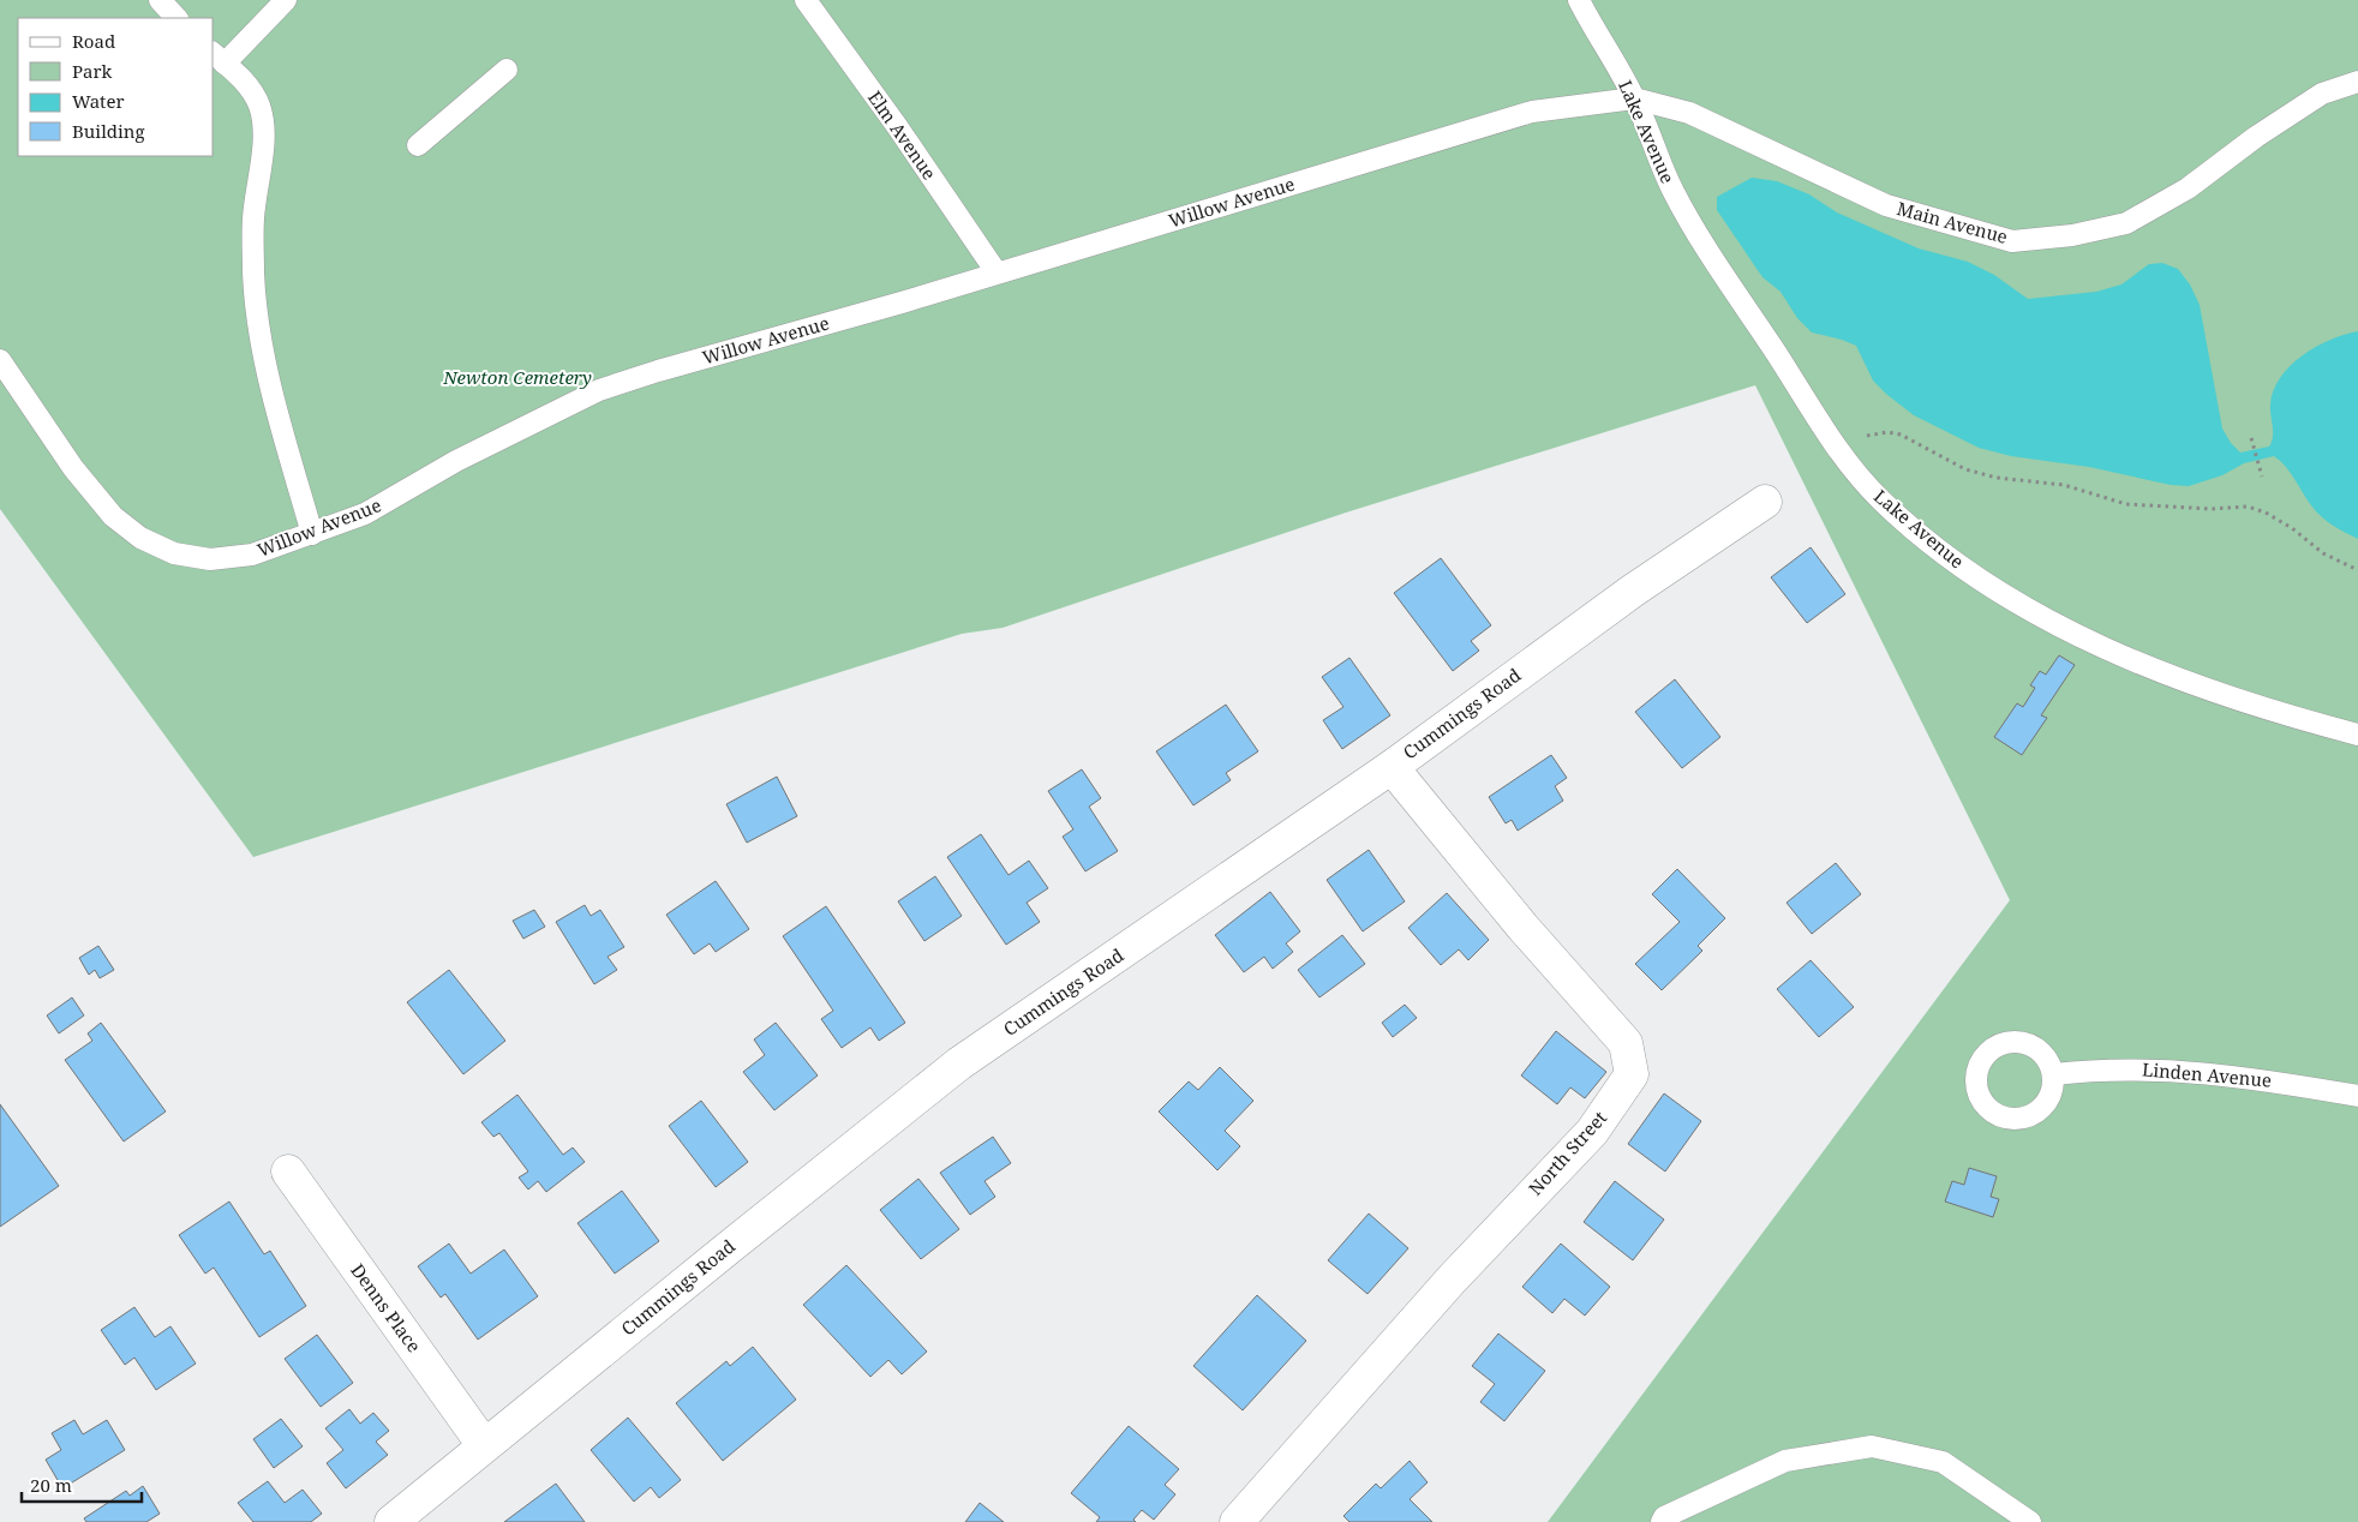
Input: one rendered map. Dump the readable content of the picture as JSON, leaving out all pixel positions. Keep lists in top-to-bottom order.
{
  "streets": {
    "street": ["Cummings Road", "North Street", "Denns Place"],
    "lane": [
      "Lake Avenue",
      "Elm Avenue",
      "Willow Avenue",
      "Main Avenue",
      "Linden Avenue"
    ]
  },
  "crossings": [
    ["Lake Avenue", "Willow Avenue"],
    ["Lake Avenue", "Main Avenue"],
    ["Elm Avenue", "Willow Avenue"],
    ["Willow Avenue", "Main Avenue"],
    ["Cummings Road", "North Street"],
    ["Cummings Road", "Denns Place"]
  ],
  "parks": ["Newton Cemetery"],
  "legend": [
    "Road",
    "Park",
    "Water",
    "Building"
  ],
  "scale_bar": "20 m"
}
